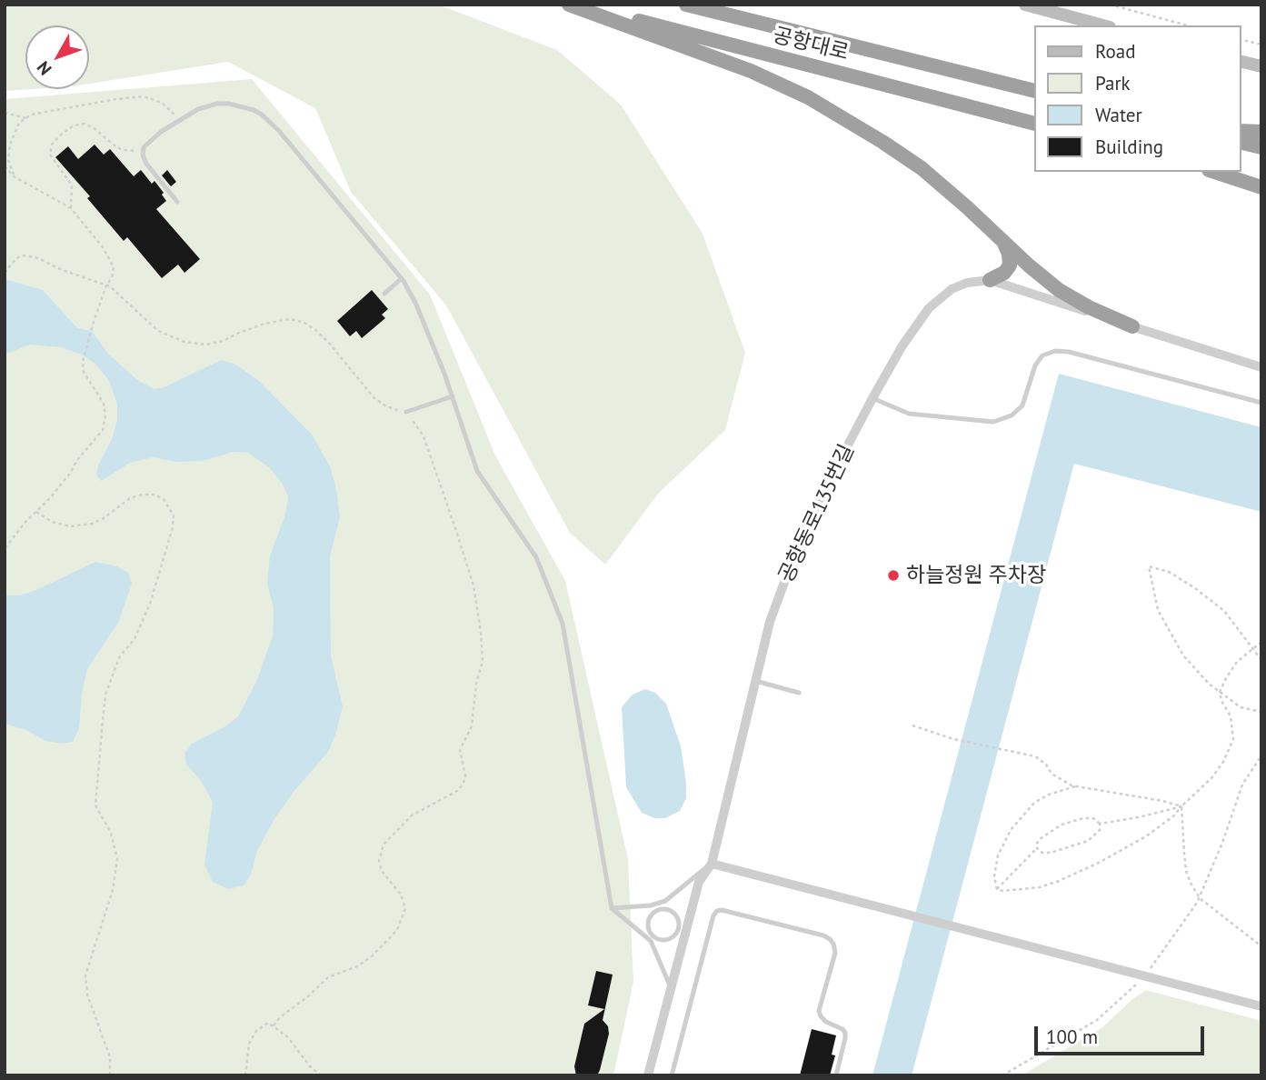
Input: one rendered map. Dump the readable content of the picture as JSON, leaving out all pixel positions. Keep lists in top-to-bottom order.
{
  "streets": {
    "highway": ["공항대로"],
    "street": ["공항동로135번길"]
  },
  "places": ["하늘정원 주차장"],
  "legend": [
    "Road",
    "Park",
    "Water",
    "Building"
  ],
  "scale_bar": "100 m",
  "north": "bottom left"
}
